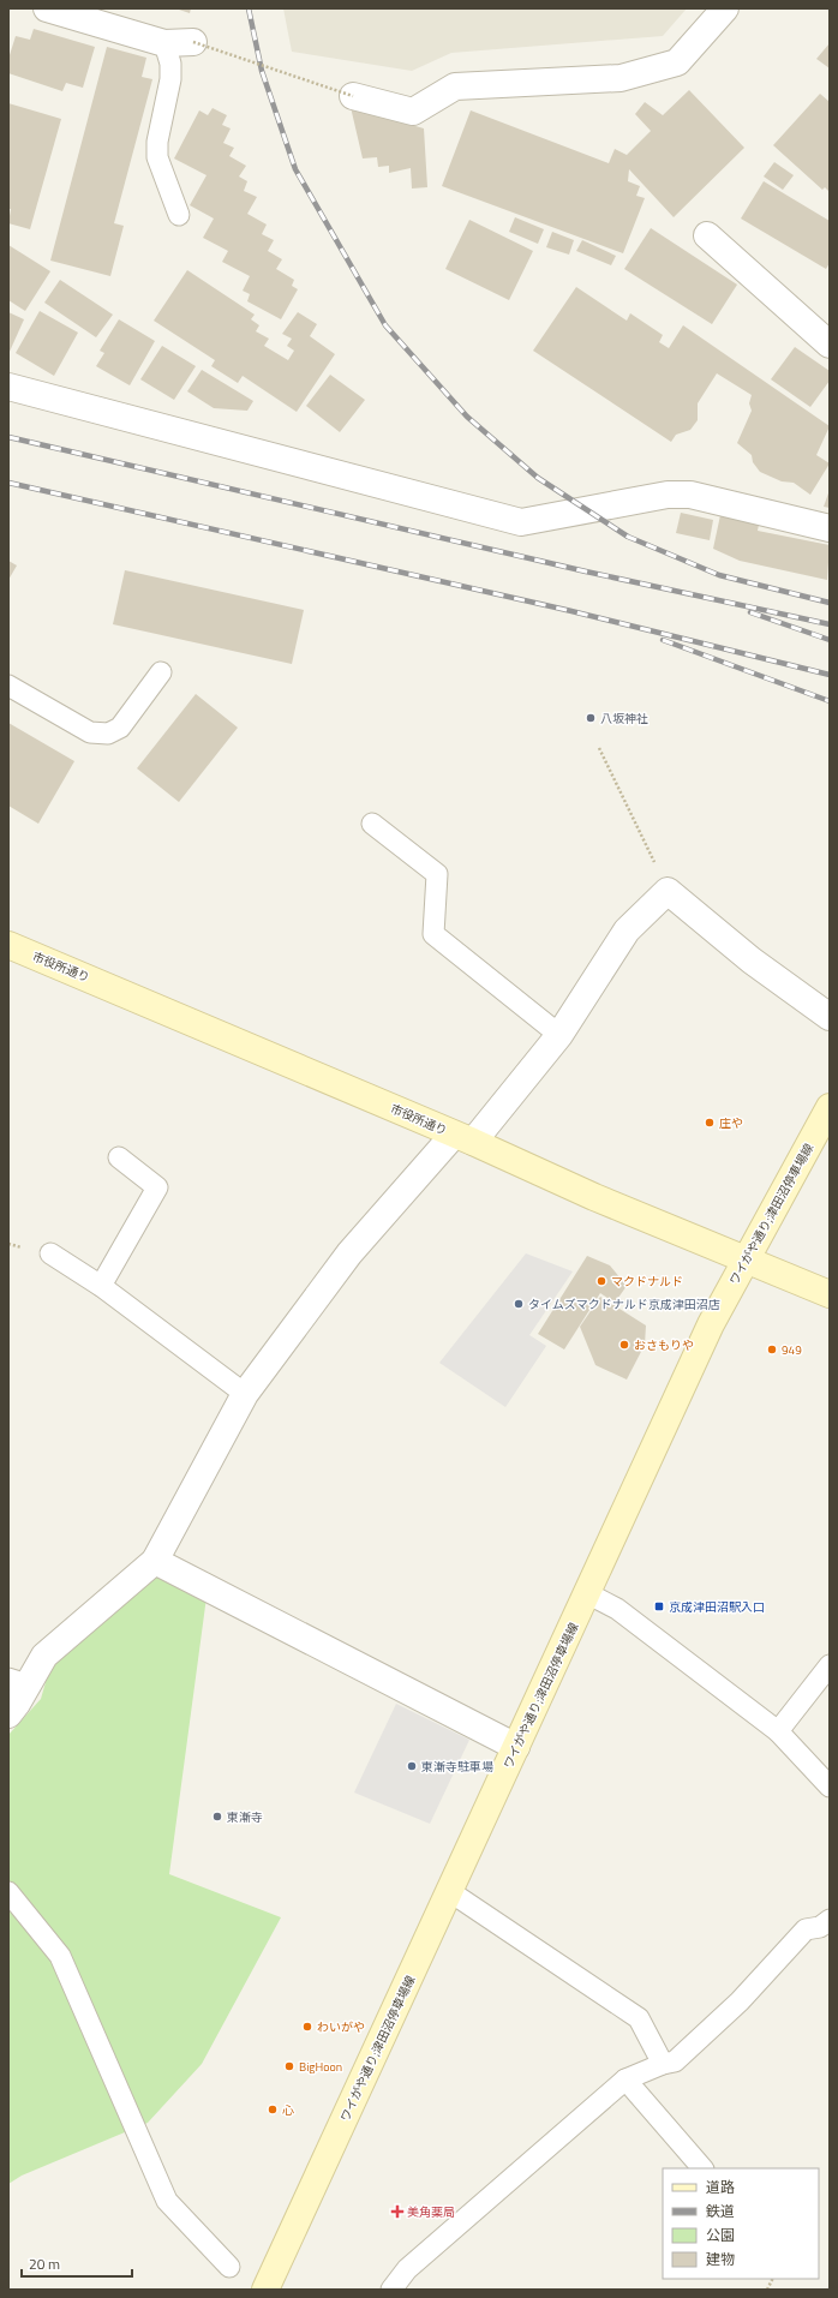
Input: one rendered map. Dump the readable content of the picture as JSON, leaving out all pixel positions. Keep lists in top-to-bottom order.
{
  "streets": {
    "main road": ["市役所通り", "ワイがや通り;津田沼停車場線"]
  },
  "crossings": [
    ["市役所通り", "ワイがや通り;津田沼停車場線"]
  ],
  "places": {
    "other": [
      "八坂神社",
      "庄や",
      "マクドナルド",
      "タイムズマクドナルド京成津田沼店",
      "おさもりや",
      "949",
      "東漸寺駐車場",
      "東漸寺",
      "わいがや",
      "BigHoon",
      "心"
    ],
    "transit": ["京成津田沼駅入口"],
    "health": ["美角薬局"]
  },
  "legend": [
    "道路",
    "鉄道",
    "公園",
    "建物"
  ],
  "scale_bar": "20 m"
}
